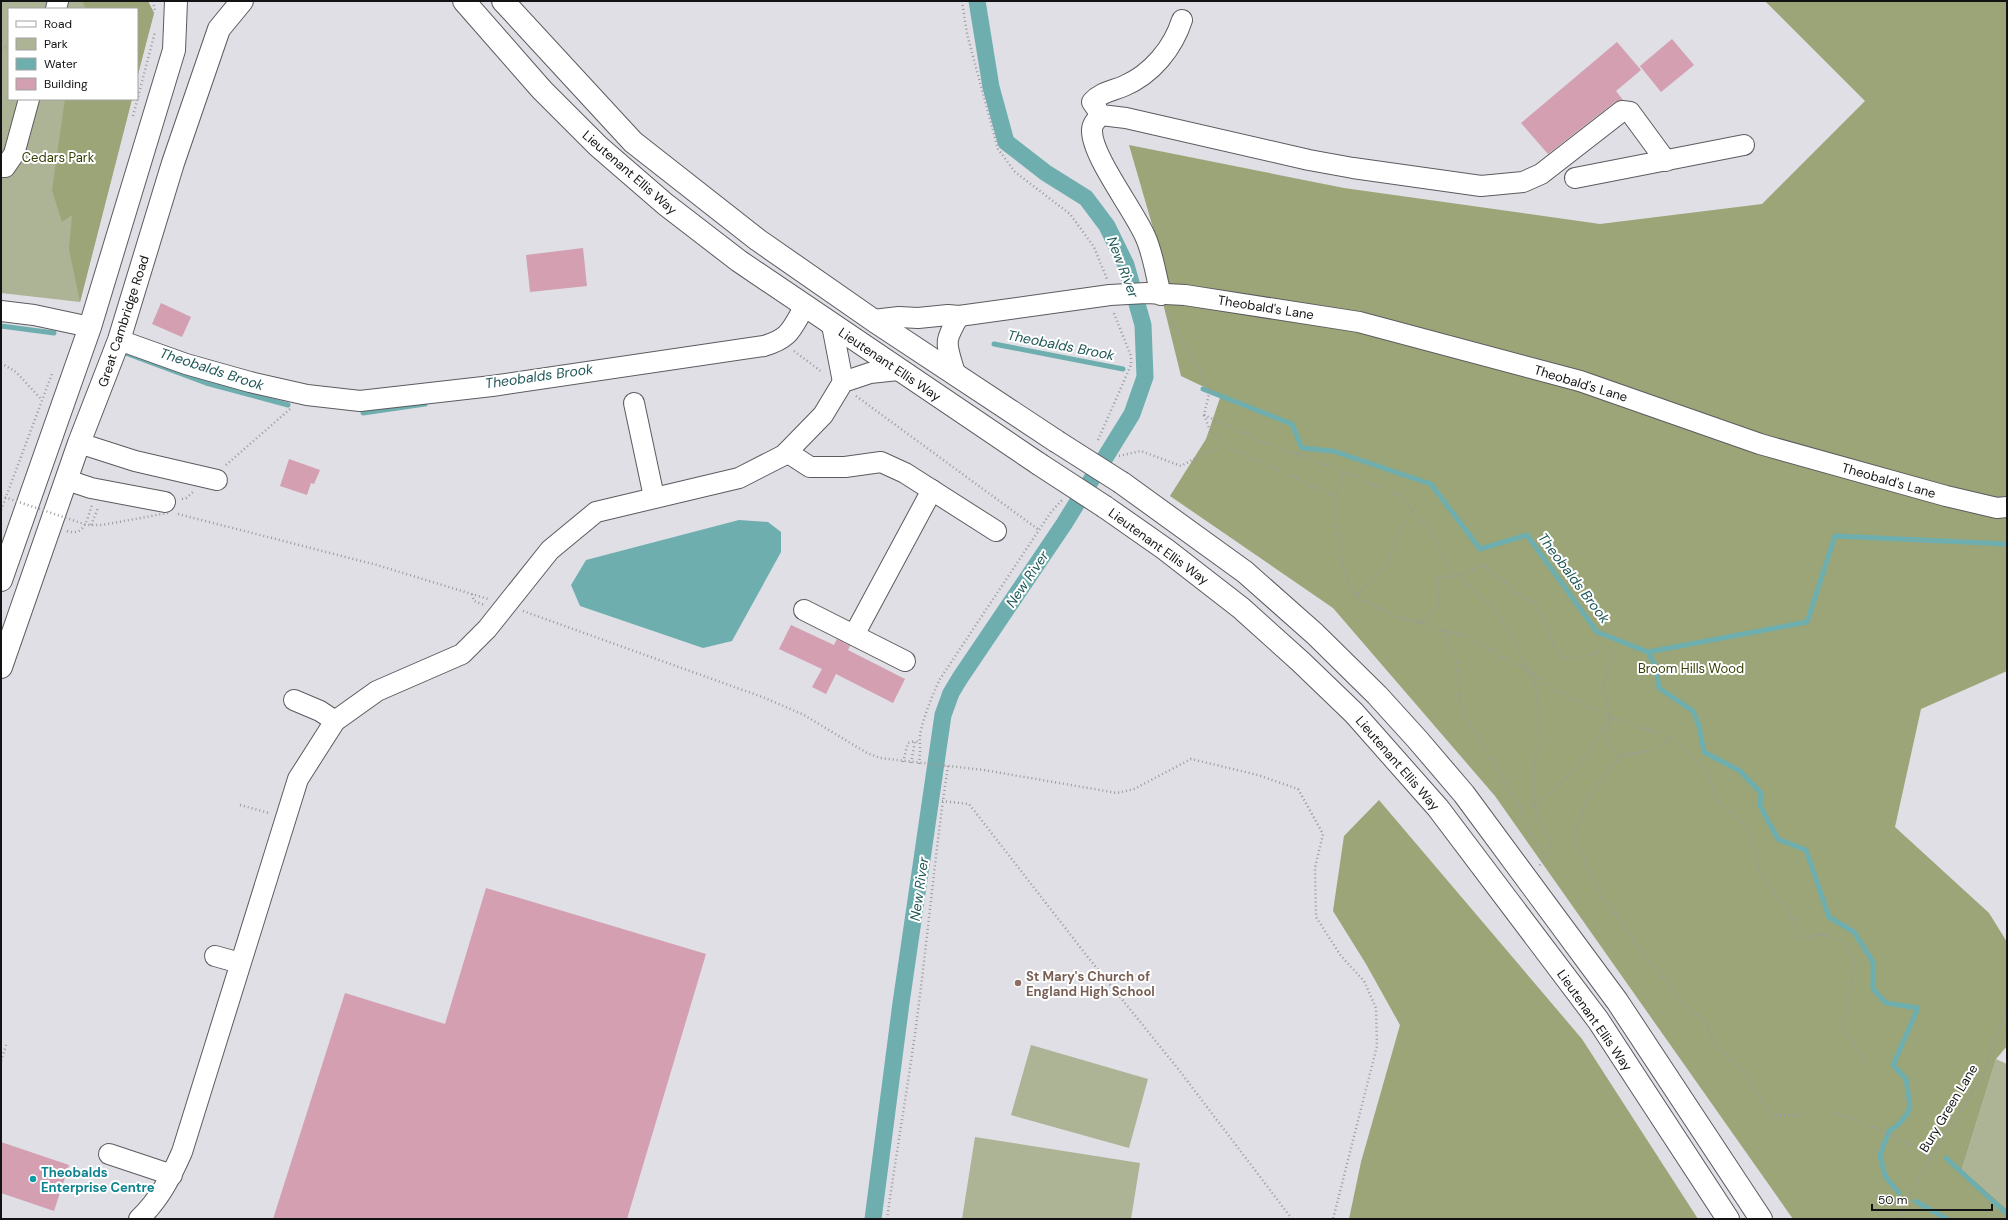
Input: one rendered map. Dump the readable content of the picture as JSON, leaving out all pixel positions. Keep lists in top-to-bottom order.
{
  "streets": {
    "main road": ["Lieutenant Ellis Way", "Great Cambridge Road"],
    "street": ["Theobald's Lane"],
    "path": ["Bury Green Lane"]
  },
  "water": ["New River", "Theobalds Brook"],
  "parks": ["Cedars Park", "Broom Hills Wood"],
  "places": ["St Mary's Church of England High School", "Theobalds Enterprise Centre"],
  "legend": [
    "Road",
    "Park",
    "Water",
    "Building"
  ],
  "scale_bar": "50 m"
}
